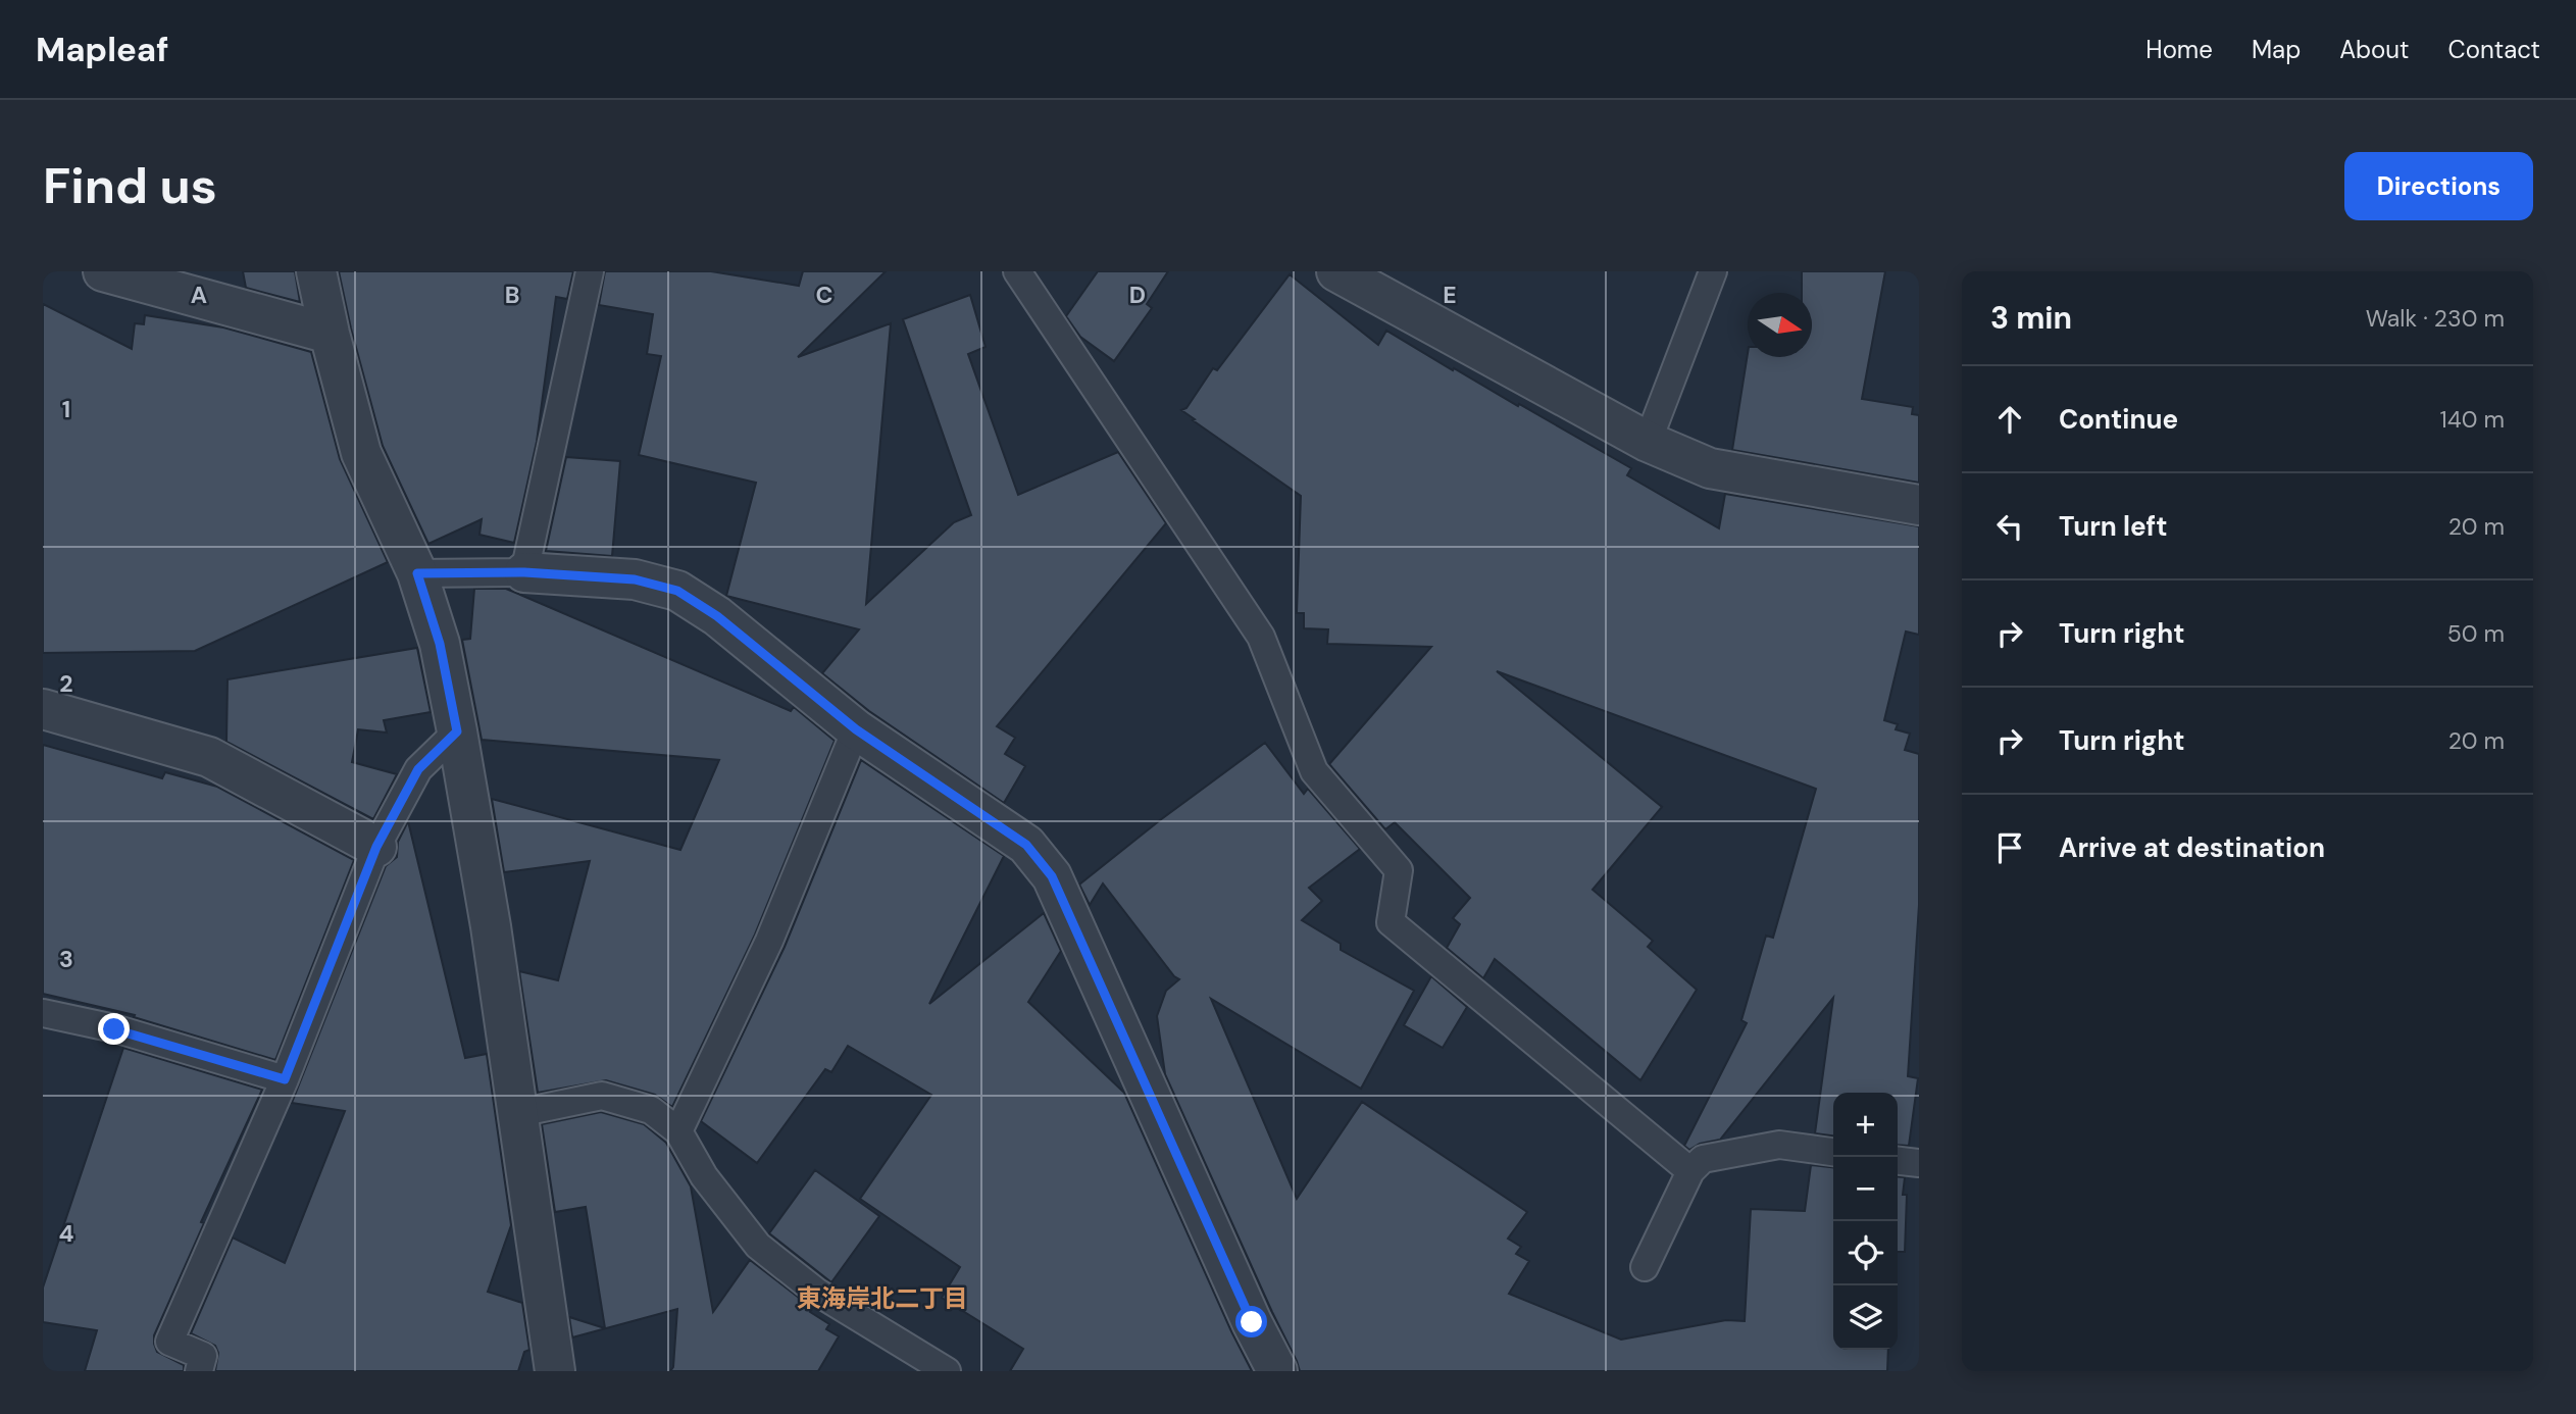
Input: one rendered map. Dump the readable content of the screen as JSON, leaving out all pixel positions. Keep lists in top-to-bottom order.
{
  "districts": ["東海岸北二丁目"],
  "north": "right",
  "page": {
    "header": "Mapleaf",
    "nav": [
      "Home",
      "Map",
      "About",
      "Contact"
    ],
    "buttons": "Directions",
    "title": "Find us",
    "heading": ["3 min", "Walk · 230 m"],
    "list": [
      ["Continue", "140 m"],
      ["Turn left", "20 m"],
      ["Turn right", "50 m"],
      ["Turn right", "20 m"],
      "Arrive at destination"
    ],
    "map_buttons": ["+", "−"]
  },
  "grid": {
    "columns": [
      "A",
      "B",
      "C",
      "D",
      "E"
    ],
    "rows": [
      "1",
      "2",
      "3",
      "4"
    ]
  }
}
